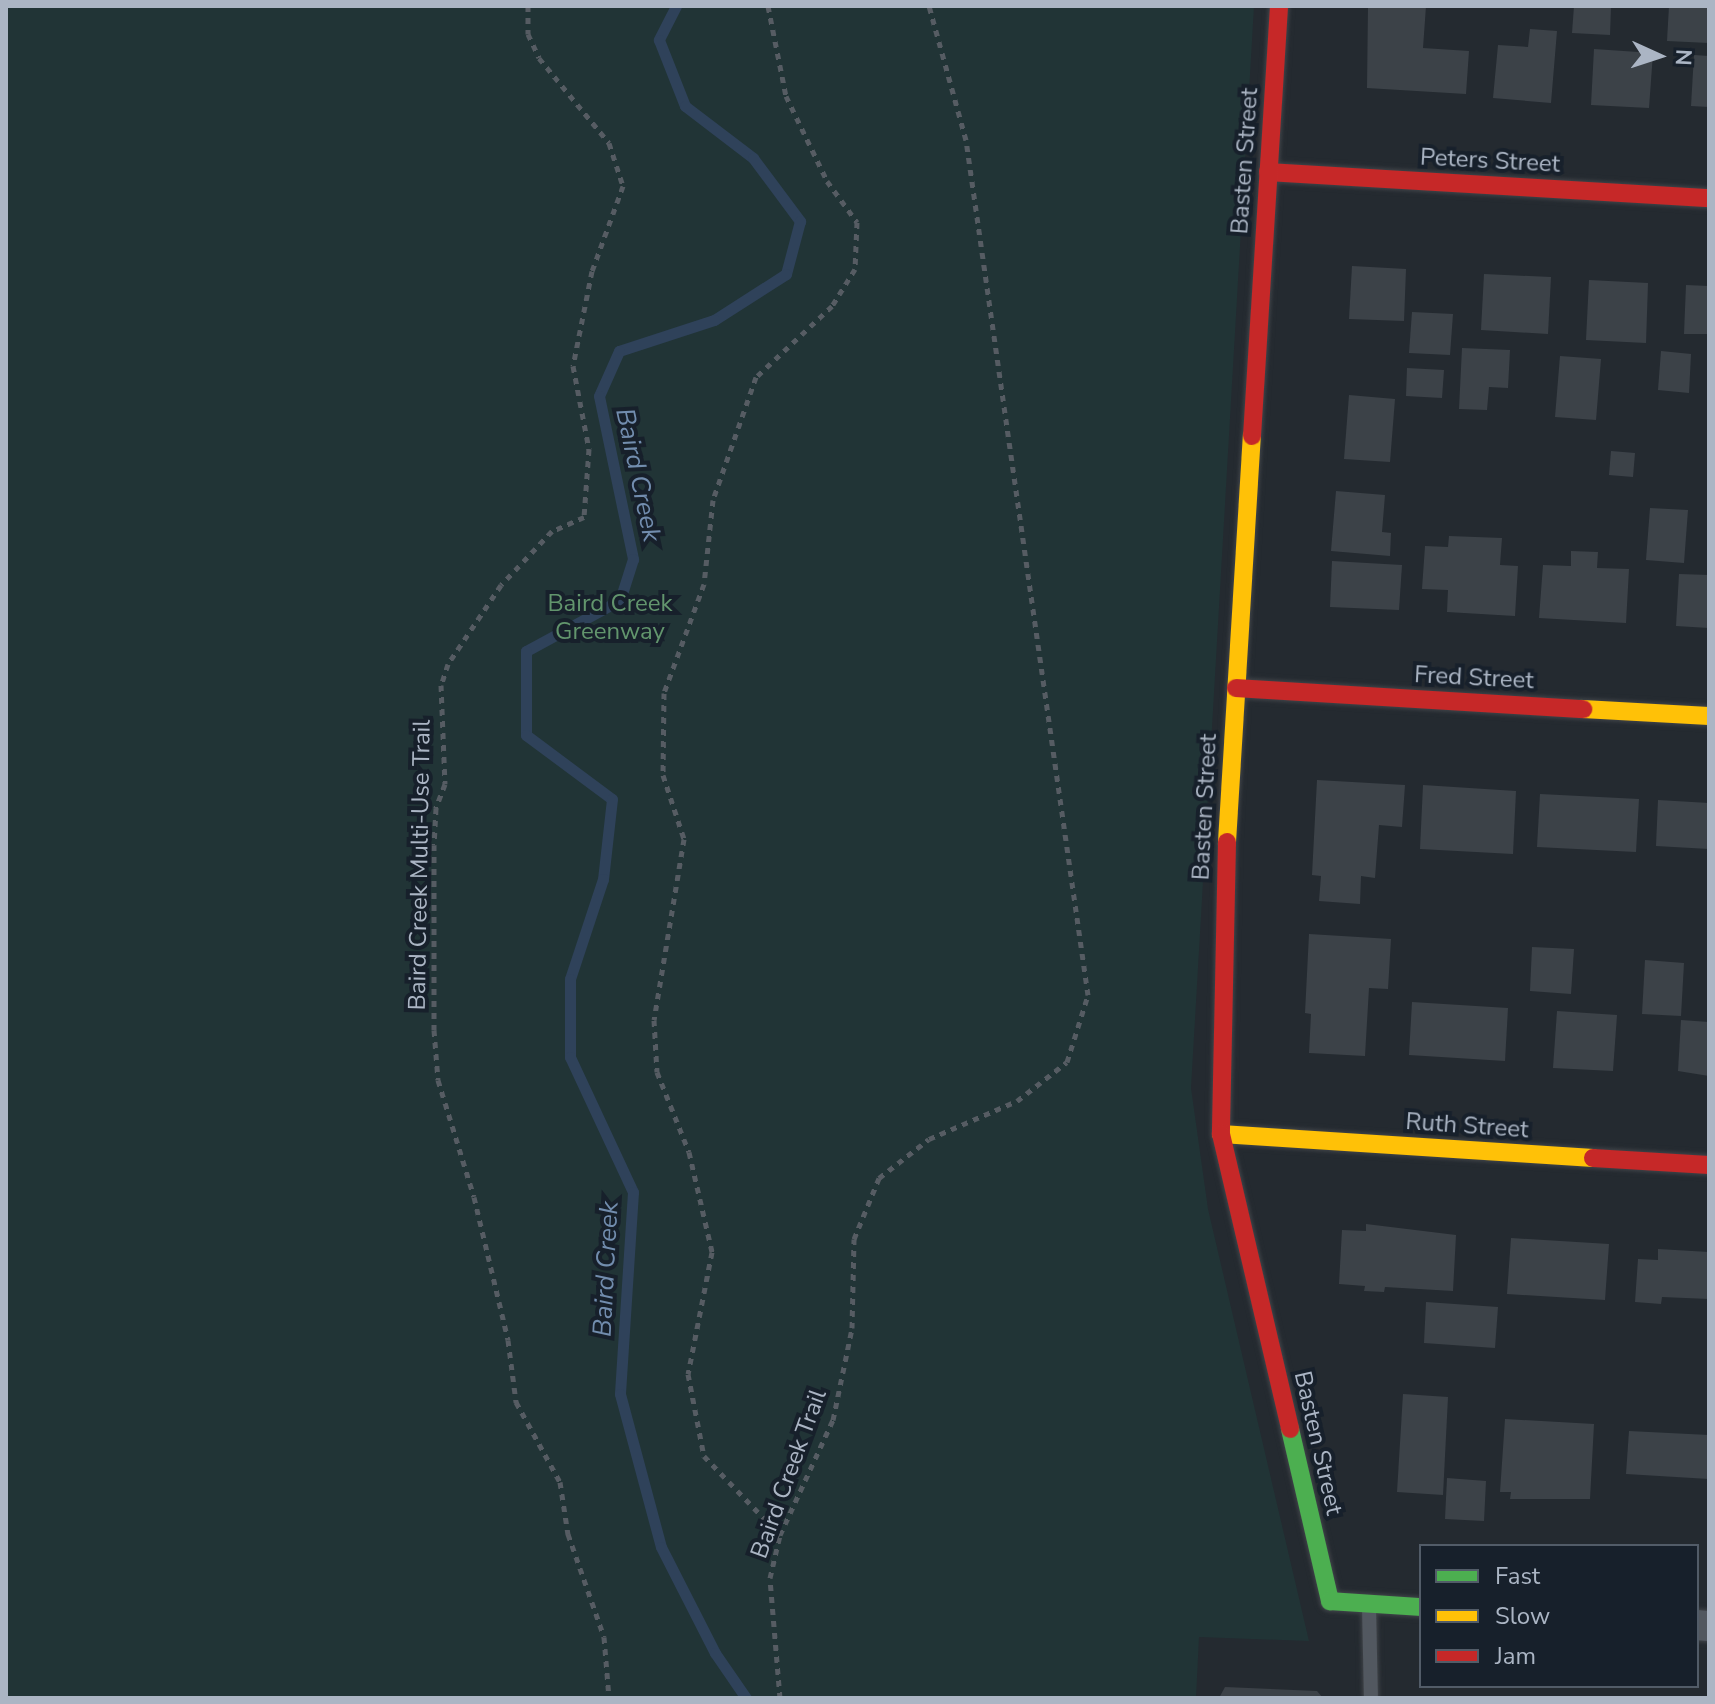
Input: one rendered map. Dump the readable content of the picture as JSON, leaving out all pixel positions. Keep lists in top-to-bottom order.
{
  "streets": {
    "street": [
      "Basten Street",
      "Peters Street",
      "Fred Street",
      "Ruth Street"
    ],
    "path": ["Baird Creek Multi-Use Trail", "Baird Creek Trail"]
  },
  "crossings": [
    ["Basten Street", "Peters Street"],
    ["Basten Street", "Fred Street"],
    ["Basten Street", "Ruth Street"]
  ],
  "water": ["Baird Creek"],
  "parks": ["Baird Creek Greenway"],
  "legend": ["Fast", "Slow", "Jam"],
  "north": "right"
}
